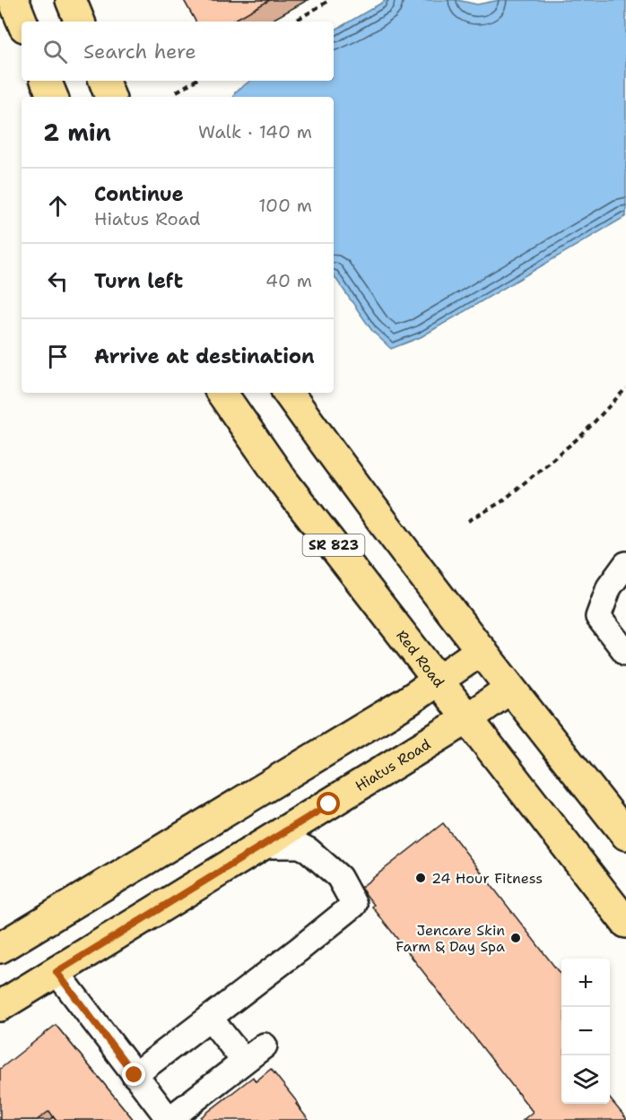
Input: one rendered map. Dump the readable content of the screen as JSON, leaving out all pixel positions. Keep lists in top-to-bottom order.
{
  "streets": {
    "main road": ["SR 823", "Red Road", "Hiatus Road"]
  },
  "crossings": [
    ["Red Road", "Hiatus Road"]
  ],
  "places": ["24 Hour Fitness", "Jencare Skin Farm & Day Spa"],
  "page": {
    "search": "Search here",
    "heading": ["2 min", "Walk · 140 m"],
    "list": [
      ["Continue", "Hiatus Road", "100 m"],
      ["Turn left", "40 m"],
      "Arrive at destination"
    ],
    "map_buttons": ["+", "−"]
  }
}
